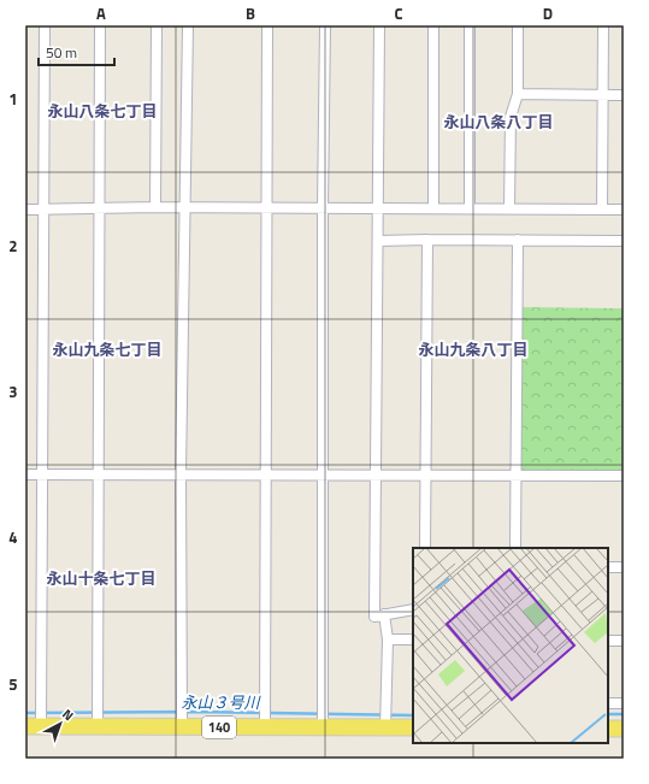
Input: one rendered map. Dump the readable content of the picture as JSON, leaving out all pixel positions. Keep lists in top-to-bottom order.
{
  "streets": {
    "main road": ["140"]
  },
  "districts": [
    "永山八条七丁目",
    "永山八条八丁目",
    "永山九条七丁目",
    "永山九条八丁目",
    "永山十条七丁目"
  ],
  "water": ["永山３号川"],
  "scale_bar": "50 m",
  "north": "top right",
  "grid": {
    "columns": [
      "A",
      "B",
      "C",
      "D"
    ],
    "rows": [
      "1",
      "2",
      "3",
      "4",
      "5"
    ]
  }
}
